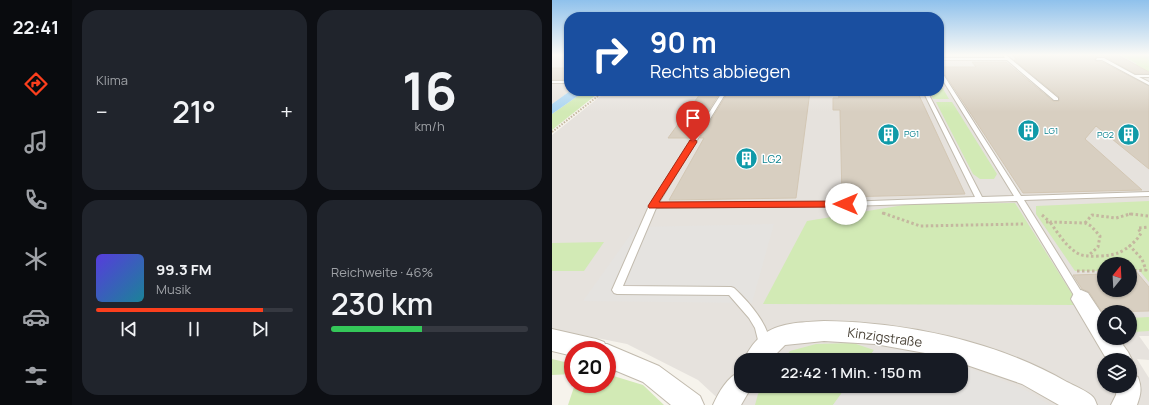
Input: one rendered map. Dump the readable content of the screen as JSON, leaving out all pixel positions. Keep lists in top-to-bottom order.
{
  "streets": {
    "street": ["Kinzigstraße"]
  },
  "places": {
    "building": [
      "LG1",
      "PG1",
      "PG2",
      "LG2"
    ]
  },
  "north": "top",
  "page": {
    "tabs": "22:41",
    "tile": [
      "Klima",
      ["16", "km/h"],
      ["Reichweite · 46%", "230 km"]
    ],
    "turn": ["90 m", "Rechts abbiegen"],
    "heat": ["−", "21°", "+"],
    "song": ["99.3 FM", "Musik"],
    "limit": "20",
    "trip": "22:42 · 1 Min. · 150 m"
  }
}
